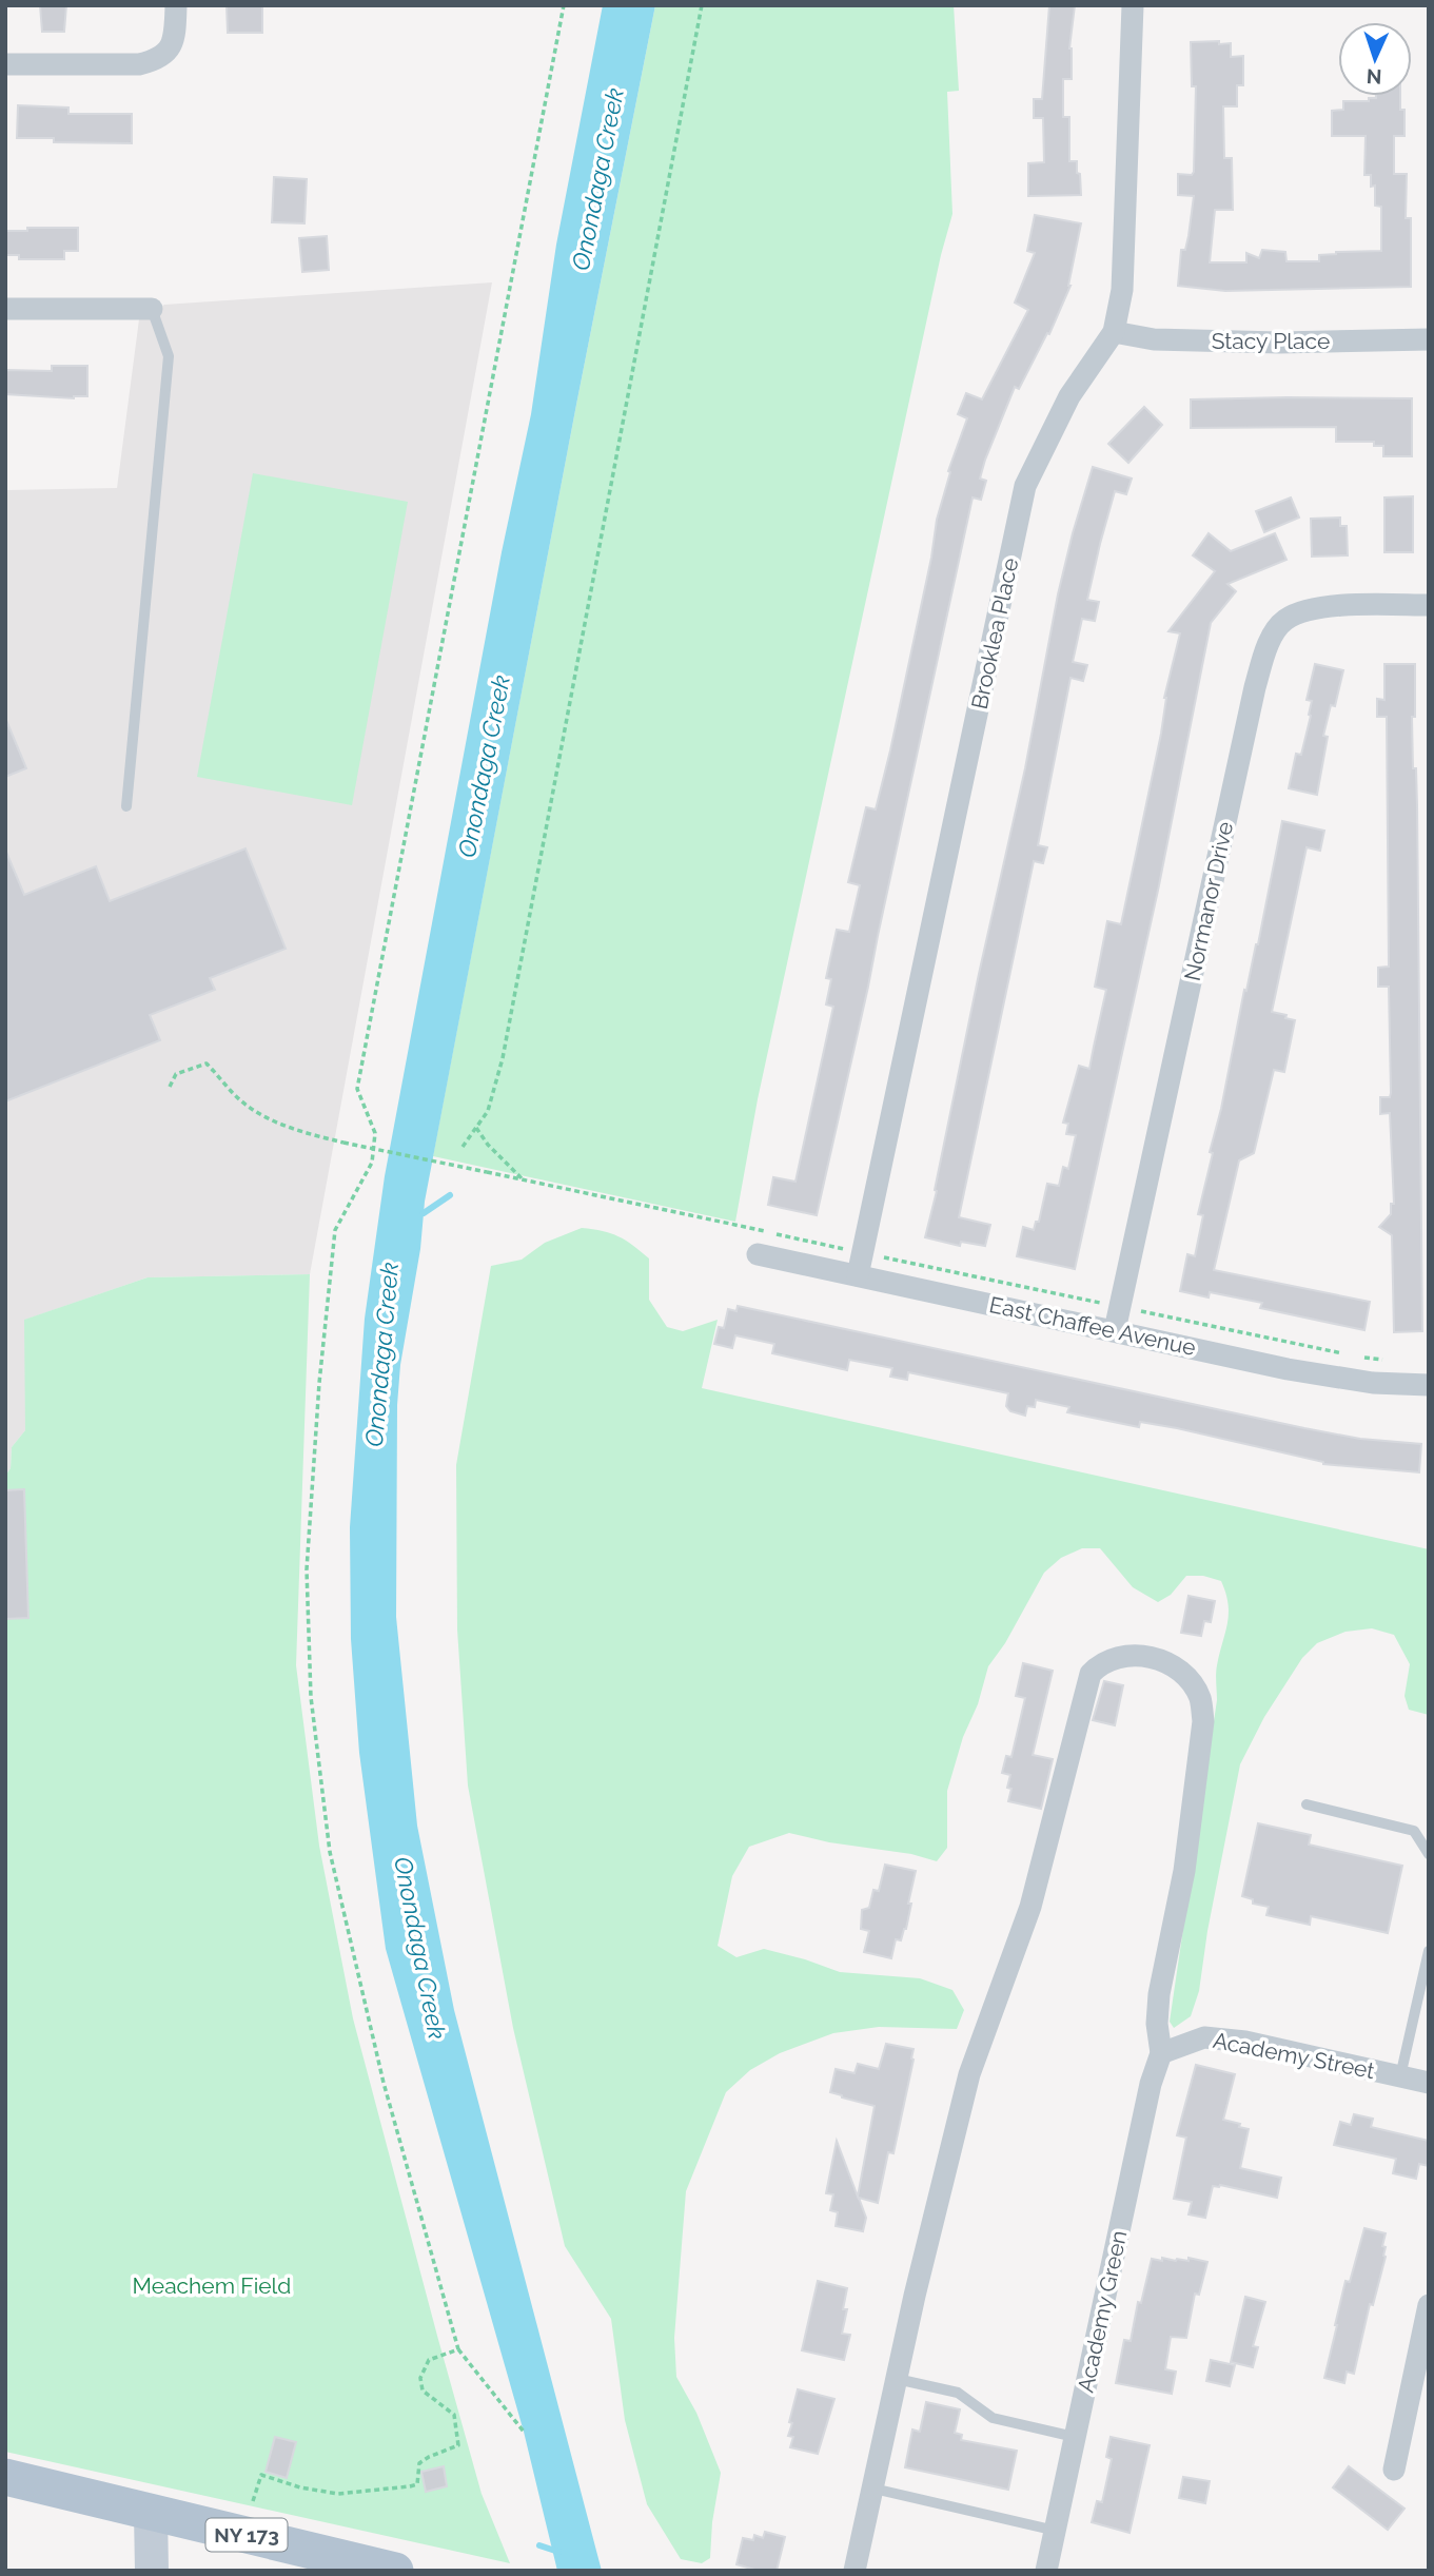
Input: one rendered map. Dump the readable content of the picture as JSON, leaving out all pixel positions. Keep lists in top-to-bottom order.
{
  "streets": {
    "main road": ["NY 173"],
    "street": [
      "Stacy Place",
      "Brooklea Place",
      "Normanor Drive",
      "East Chaffee Avenue",
      "Academy Street",
      "Academy Green"
    ]
  },
  "crossings": [
    ["Stacy Place", "Brooklea Place"],
    ["Brooklea Place", "East Chaffee Avenue"],
    ["Normanor Drive", "East Chaffee Avenue"],
    ["Academy Street", "Academy Green"]
  ],
  "water": ["Onondaga Creek"],
  "parks": ["Meachem Field"],
  "north": "bottom"
}
